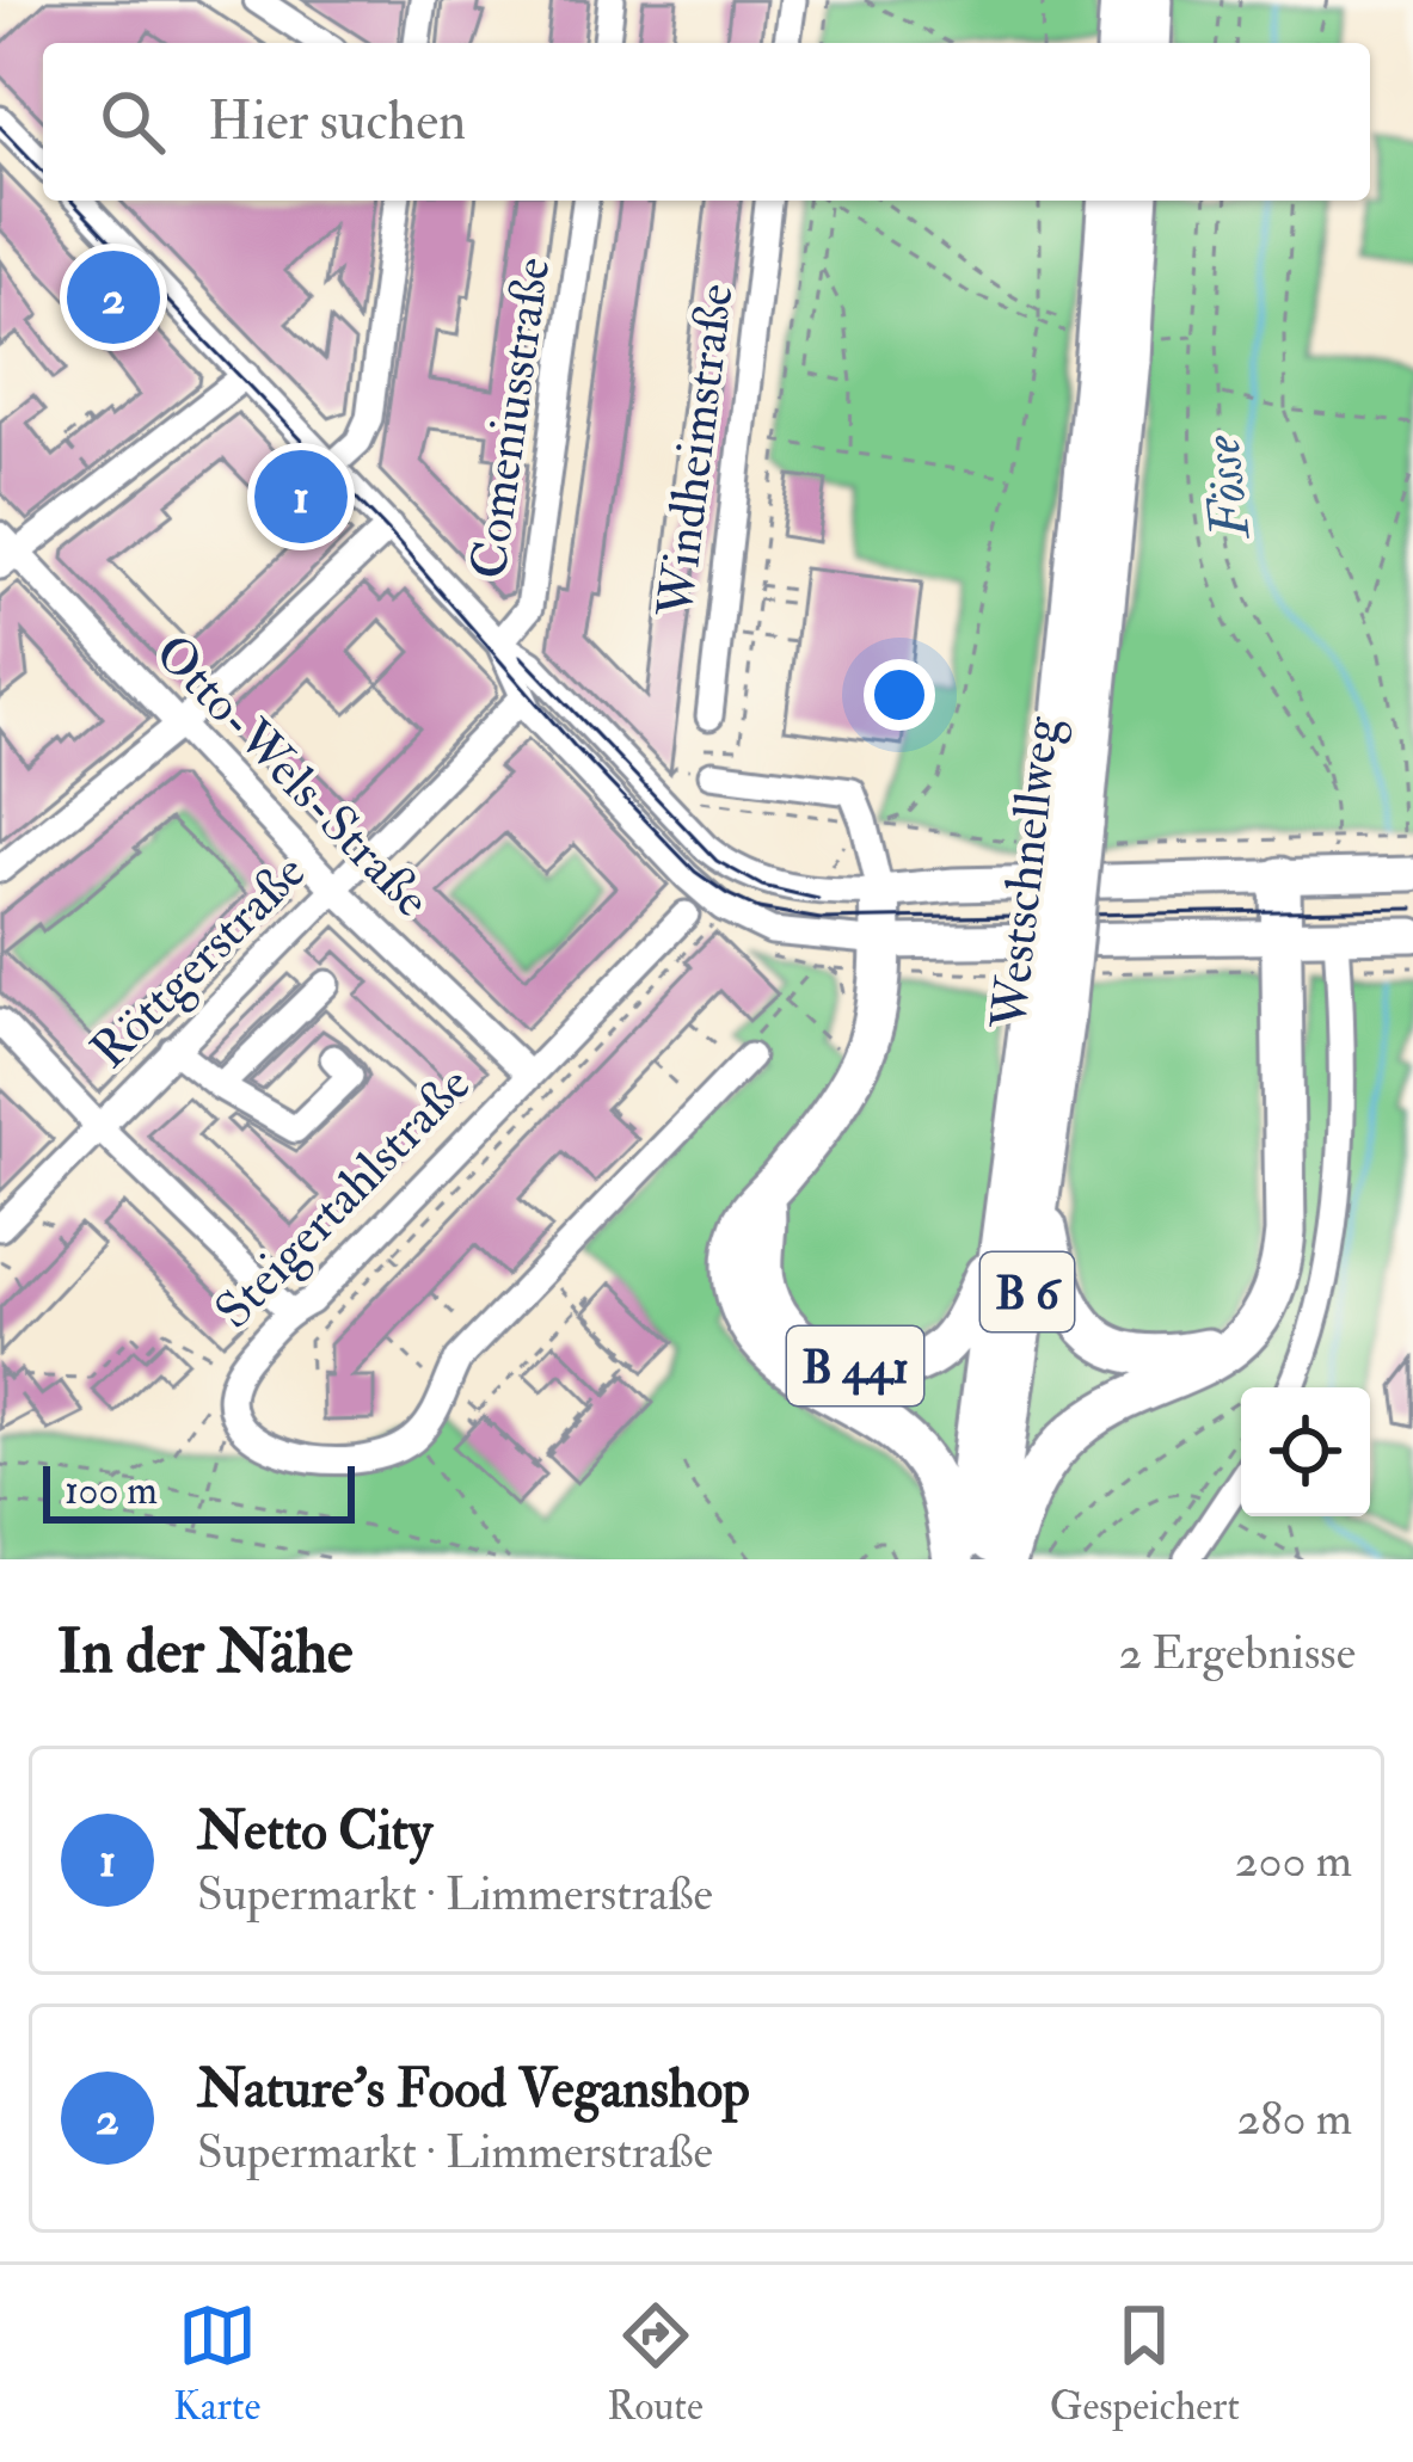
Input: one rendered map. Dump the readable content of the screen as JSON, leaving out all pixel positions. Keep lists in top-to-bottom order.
{
  "streets": {
    "highway": ["Westschnellweg", "B 6", "B 441"],
    "street": [
      "Comeniusstraße",
      "Windheimstraße",
      "Otto-Wels-Straße",
      "Röttgerstraße",
      "Steigertahlstraße"
    ]
  },
  "crossings": [
    ["Otto-Wels-Straße", "Röttgerstraße"],
    ["Otto-Wels-Straße", "Steigertahlstraße"],
    ["Westschnellweg", "B 441"]
  ],
  "water": ["Fösse"],
  "scale_bar": "100 m",
  "page": {
    "search": "Hier suchen",
    "pins": ["2", "1"],
    "scale": "100 m",
    "heading": ["In der Nähe", "2 Ergebnisse"],
    "list": [
      {
        "mark": "1",
        "name": "Netto City",
        "note": "Supermarkt · Limmerstraße",
        "value": "200 m"
      },
      {
        "mark": "2",
        "name": "Nature's Food Veganshop",
        "note": "Supermarkt · Limmerstraße",
        "value": "280 m"
      }
    ],
    "nav": ["Karte", "Route", "Gespeichert"]
  }
}
